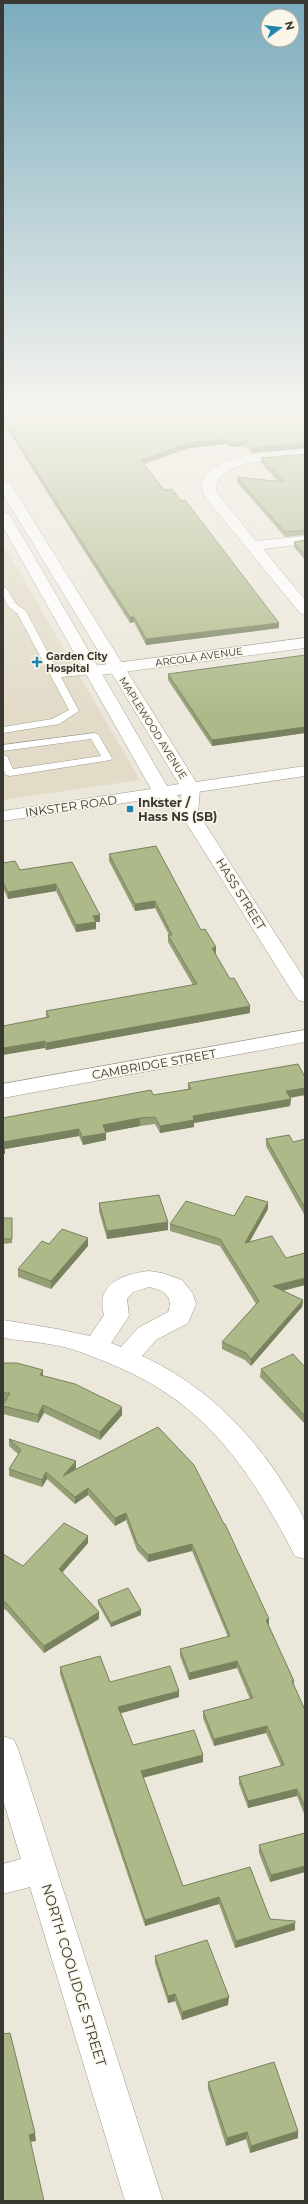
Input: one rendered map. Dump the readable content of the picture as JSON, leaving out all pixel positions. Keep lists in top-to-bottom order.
{
  "streets": {
    "street": [
      "ARCOLA AVENUE",
      "MAPLEWOOD AVENUE",
      "INKSTER ROAD",
      "HASS STREET",
      "CAMBRIDGE STREET",
      "NORTH COOLIDGE STREET"
    ]
  },
  "crossings": [
    ["ARCOLA AVENUE", "MAPLEWOOD AVENUE"],
    ["MAPLEWOOD AVENUE", "INKSTER ROAD"]
  ],
  "places": {
    "health": ["Garden City Hospital"],
    "transit": ["Inkster / Hass NS (SB)"]
  },
  "north": "right"
}
